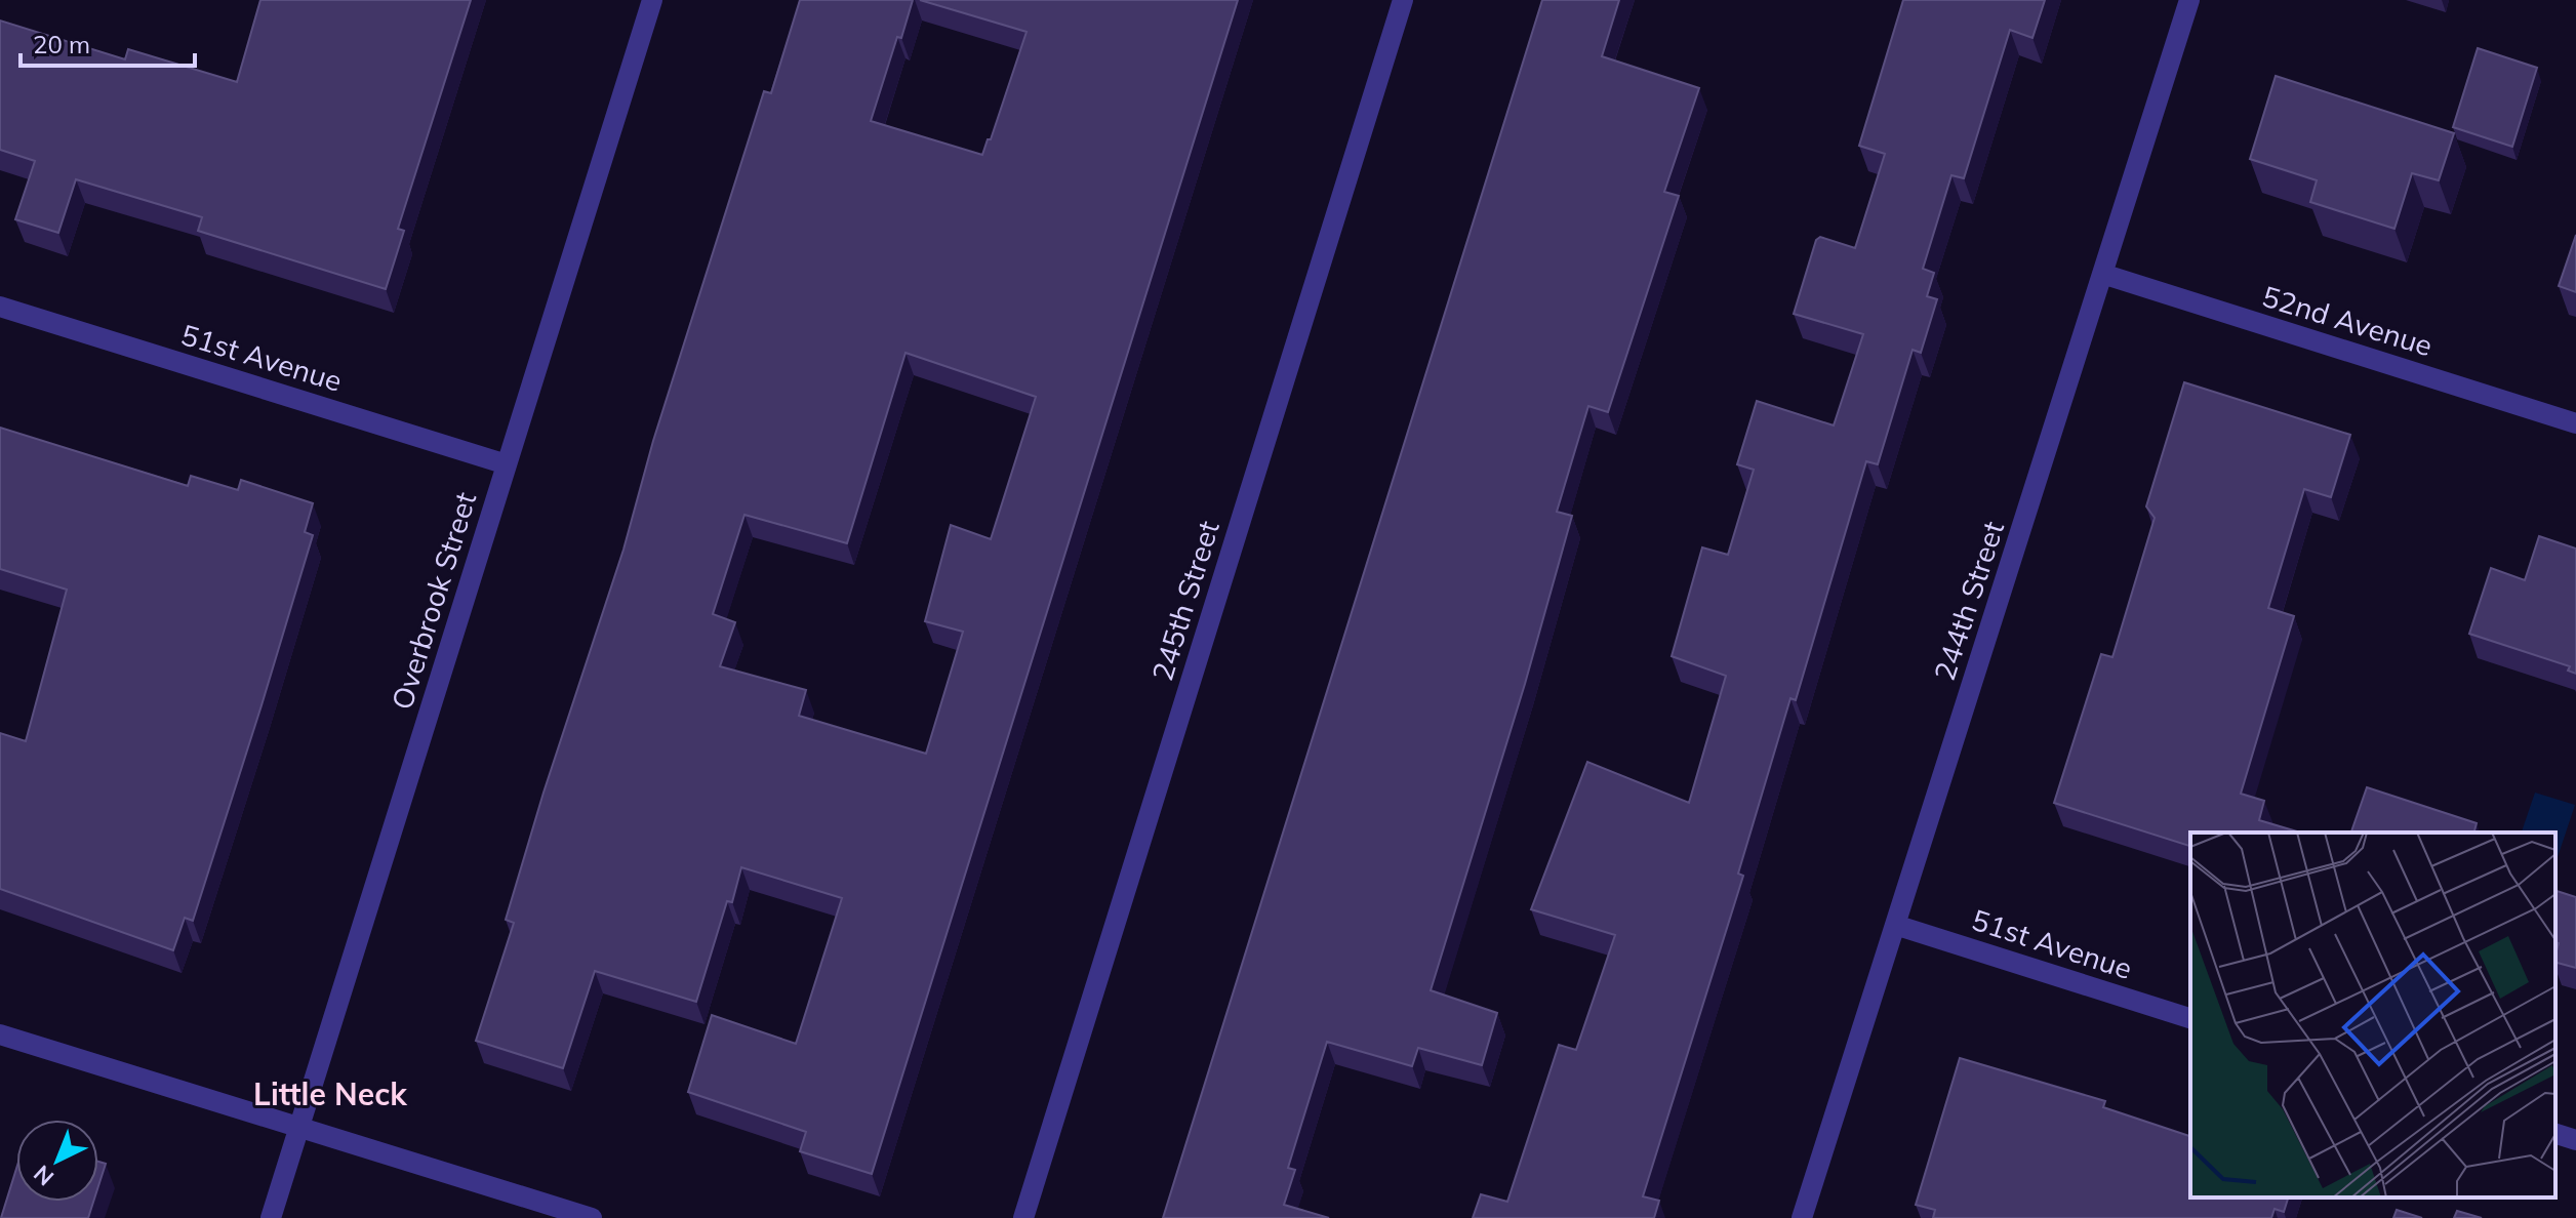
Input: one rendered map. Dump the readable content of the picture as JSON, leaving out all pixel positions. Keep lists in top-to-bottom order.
{
  "streets": {
    "street": [
      "52nd Avenue",
      "51st Avenue",
      "Overbrook Street",
      "245th Street",
      "244th Street"
    ]
  },
  "crossings": [
    ["52nd Avenue", "244th Street"],
    ["51st Avenue", "Overbrook Street"],
    ["51st Avenue", "244th Street"]
  ],
  "districts": ["Little Neck"],
  "scale_bar": "20 m",
  "north": "bottom left"
}
